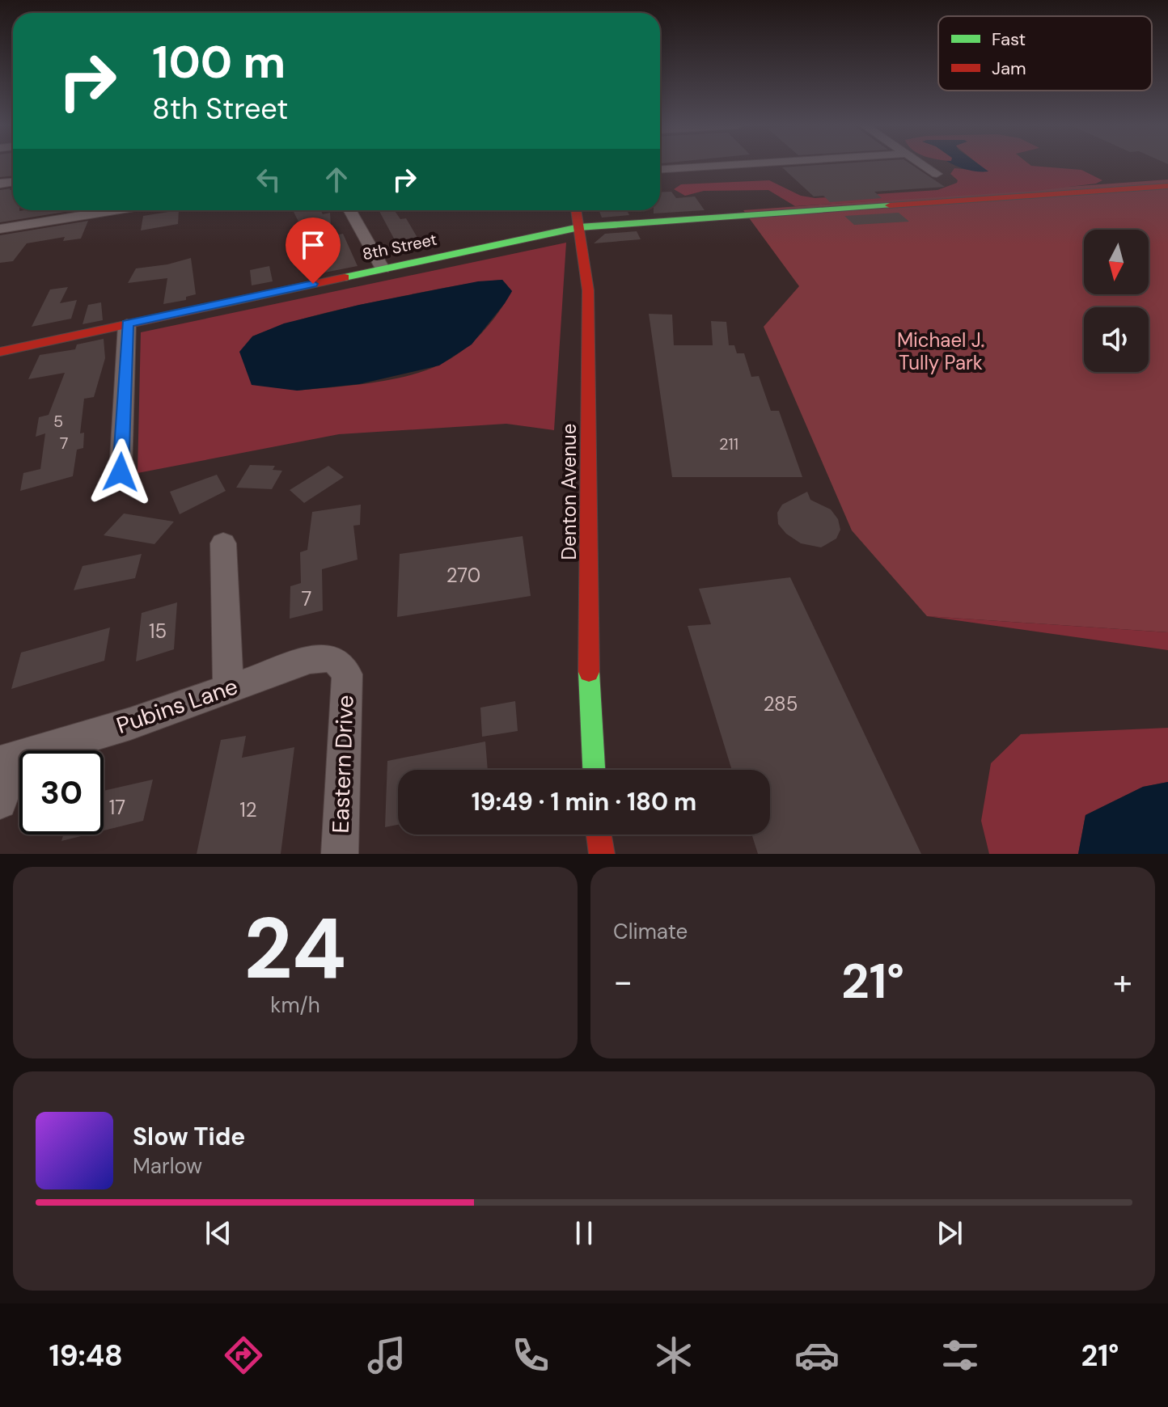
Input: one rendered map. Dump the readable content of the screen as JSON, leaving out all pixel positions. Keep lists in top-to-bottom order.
{
  "streets": {
    "street": [
      "8th Street",
      "Denton Avenue",
      "Pubins Lane",
      "Eastern Drive"
    ]
  },
  "crossings": [
    ["8th Street", "Denton Avenue"],
    ["Pubins Lane", "Eastern Drive"]
  ],
  "parks": ["Michael J. Tully Park"],
  "house_numbers": [
    "5",
    "7",
    "211",
    "270",
    "7",
    "15",
    "285",
    "17",
    "12"
  ],
  "legend": ["Fast", "Jam"],
  "north": "bottom",
  "page": {
    "turn": ["100 m", "8th Street"],
    "limit": "30",
    "trip": "19:49 · 1 min · 180 m",
    "tile": [
      ["24", "km/h"],
      "Climate"
    ],
    "heat": ["−", "21°", "+"],
    "song": ["Slow Tide", "Marlow"],
    "tabs": ["19:48", "21°"]
  }
}
